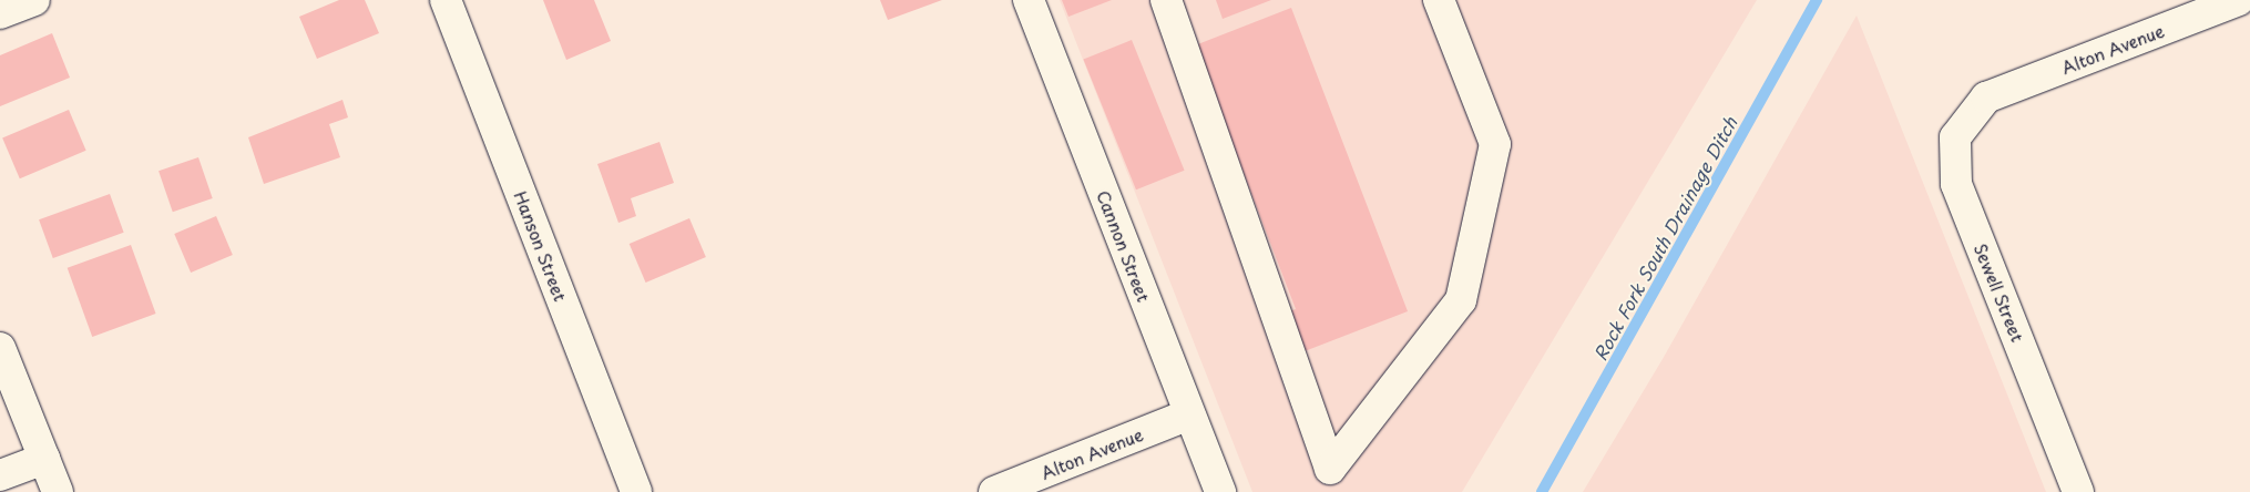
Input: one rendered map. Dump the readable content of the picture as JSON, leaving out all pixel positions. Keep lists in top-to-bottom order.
{
  "streets": {
    "street": [
      "Alton Avenue",
      "Hanson Street",
      "Cannon Street",
      "Sewell Street"
    ]
  },
  "crossings": [
    ["Alton Avenue", "Cannon Street"],
    ["Alton Avenue", "Sewell Street"]
  ],
  "water": ["Rock Fork South Drainage Ditch"]
}
